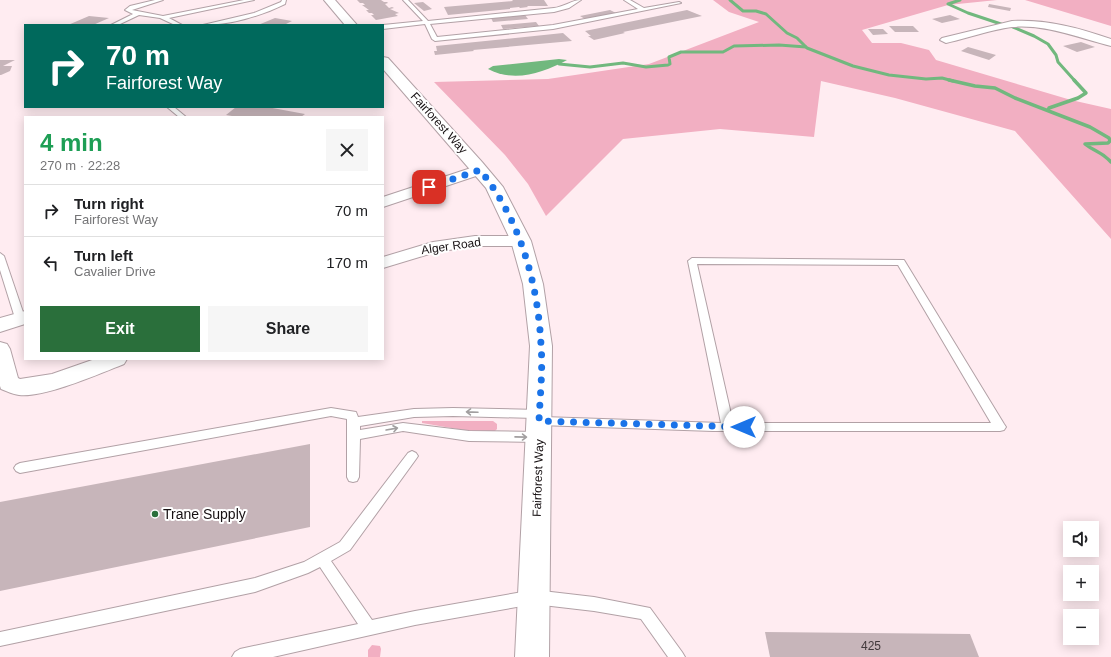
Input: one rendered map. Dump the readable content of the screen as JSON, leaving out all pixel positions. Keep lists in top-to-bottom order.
{
  "streets": {
    "main road": ["Fairforest Way"],
    "street": ["Alger Road"]
  },
  "crossings": [
    ["Fairforest Way", "Alger Road"]
  ],
  "places": ["Trane Supply"],
  "house_numbers": ["425"],
  "page": {
    "turn": ["70 m", "Fairforest Way"],
    "heading": ["4 min", "270 m · 22:28"],
    "list": [
      {
        "name": "Turn right",
        "note": "Fairforest Way",
        "value": "70 m"
      },
      {
        "name": "Turn left",
        "note": "Cavalier Drive",
        "value": "170 m"
      }
    ],
    "buttons": ["Exit", "Share"],
    "map_buttons": ["+", "−"]
  }
}
